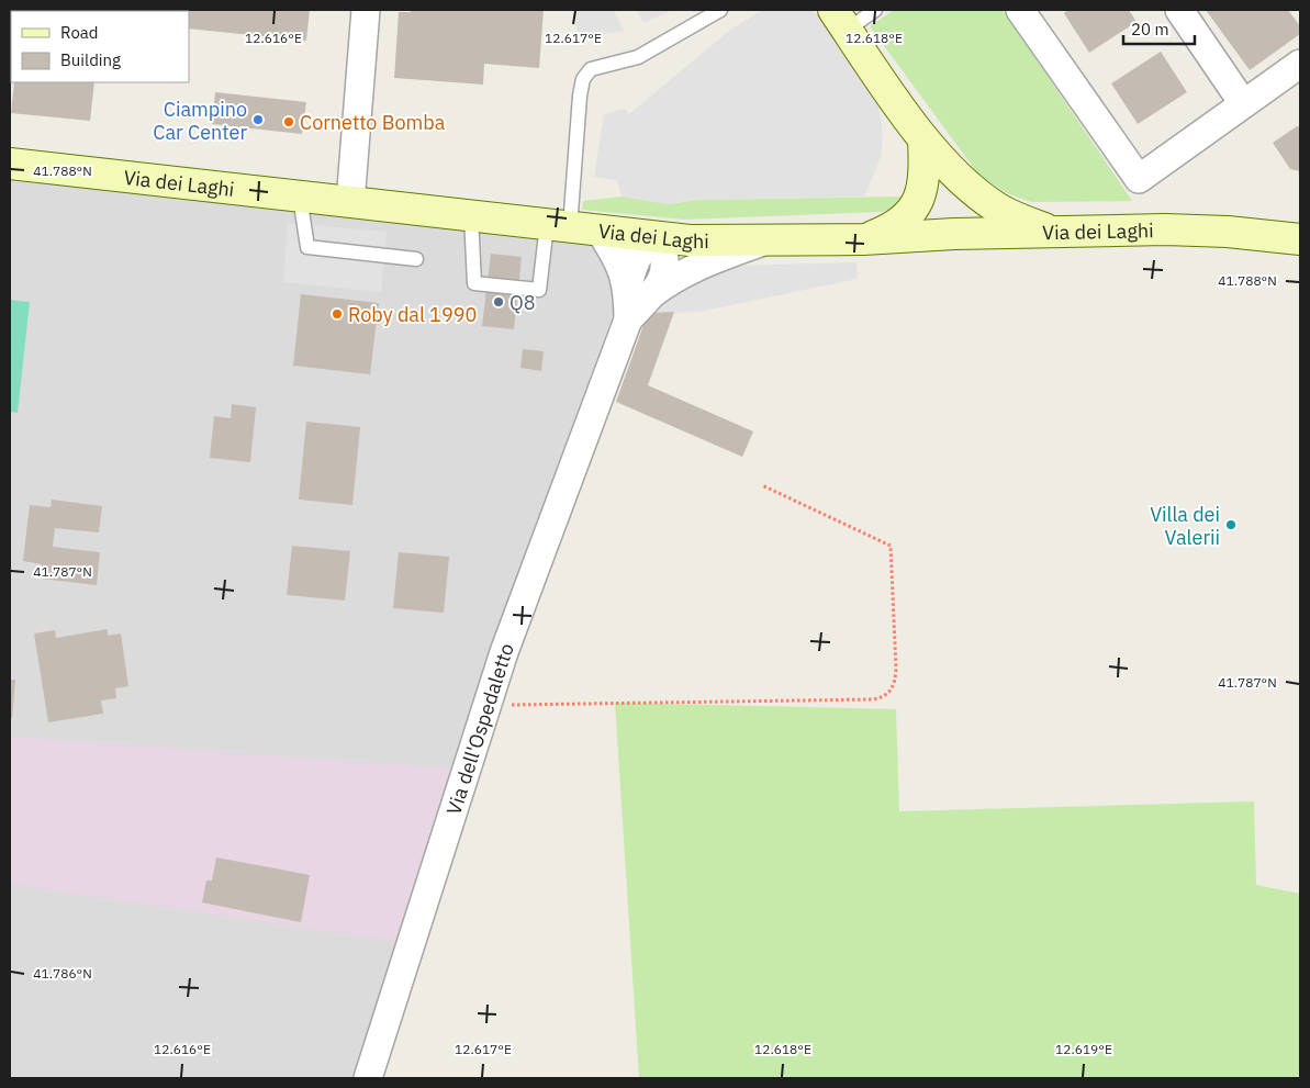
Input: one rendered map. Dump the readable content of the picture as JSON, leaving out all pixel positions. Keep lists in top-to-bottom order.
{
  "streets": {
    "main road": ["Via dei Laghi"],
    "street": ["Via dell'Ospedaletto"]
  },
  "places": [
    "Ciampino Car Center",
    "Cornetto Bomba",
    "Q8",
    "Roby dal 1990",
    "Villa dei Valerii"
  ],
  "legend": ["Road", "Building"],
  "scale_bar": "20 m",
  "coordinates": [
    "12.616°E",
    "12.617°E",
    "12.618°E",
    "41.788°N",
    "41.787°N",
    "41.786°N",
    "12.619°E"
  ]
}
